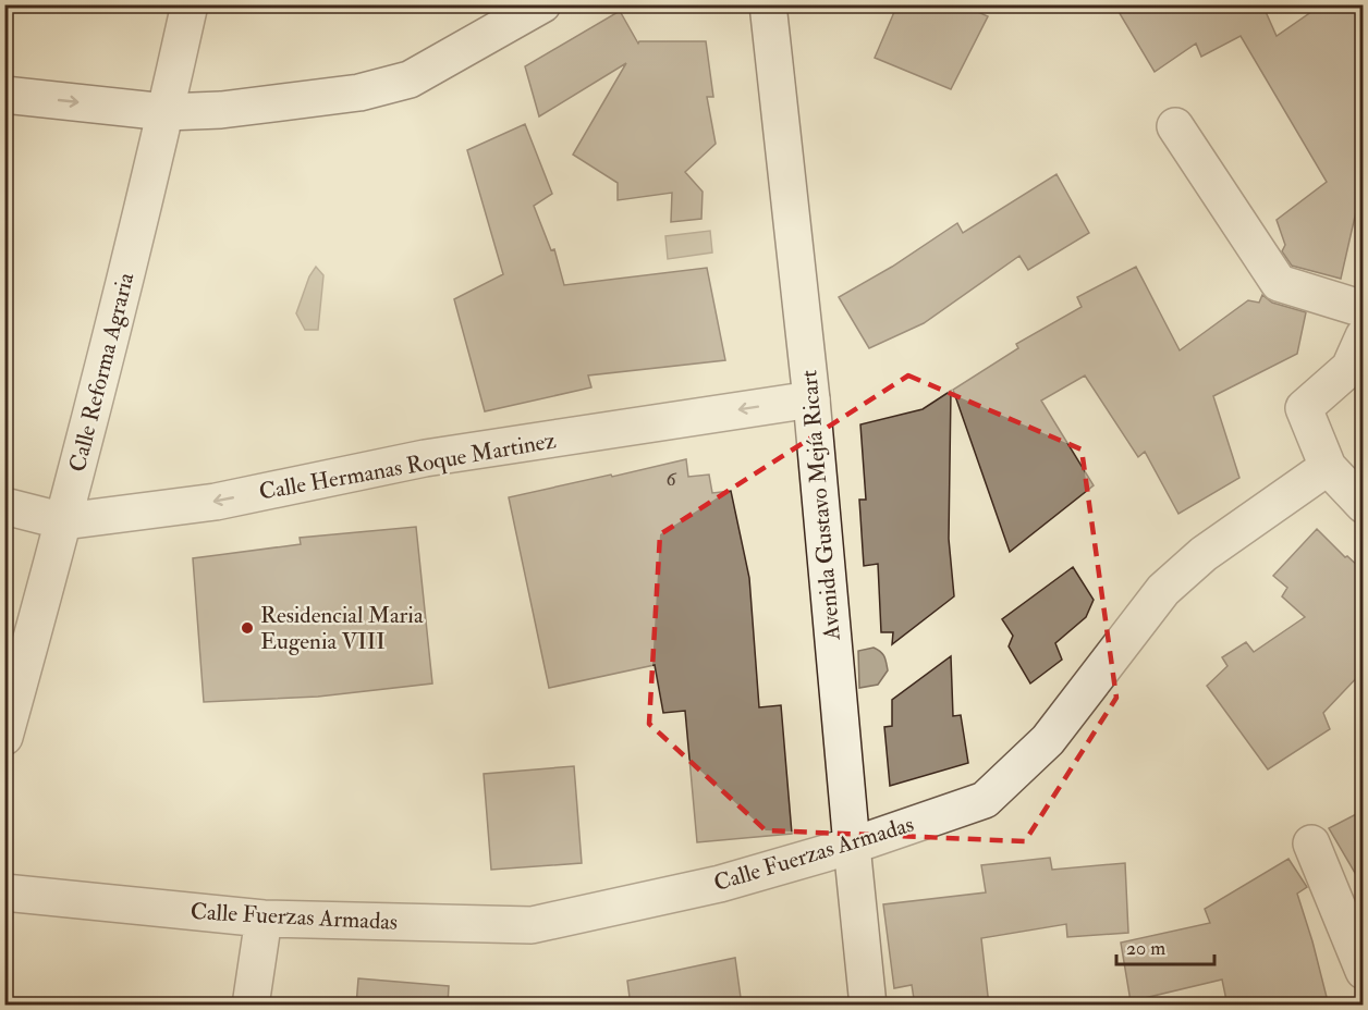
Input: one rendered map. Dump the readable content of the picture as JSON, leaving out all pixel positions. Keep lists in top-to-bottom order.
{
  "streets": {
    "street": [
      "Calle Reforma Agraria",
      "Calle Hermanas Roque Martinez",
      "Avenida Gustavo Mejía Ricart",
      "Calle Fuerzas Armadas"
    ]
  },
  "crossings": [
    ["Calle Reforma Agraria", "Calle Hermanas Roque Martinez"],
    ["Calle Hermanas Roque Martinez", "Avenida Gustavo Mejía Ricart"],
    ["Avenida Gustavo Mejía Ricart", "Calle Fuerzas Armadas"]
  ],
  "one_way": ["Calle Hermanas Roque Martinez"],
  "places": ["Residencial Maria Eugenia VIII"],
  "house_numbers": ["6"],
  "scale_bar": "20 m"
}
